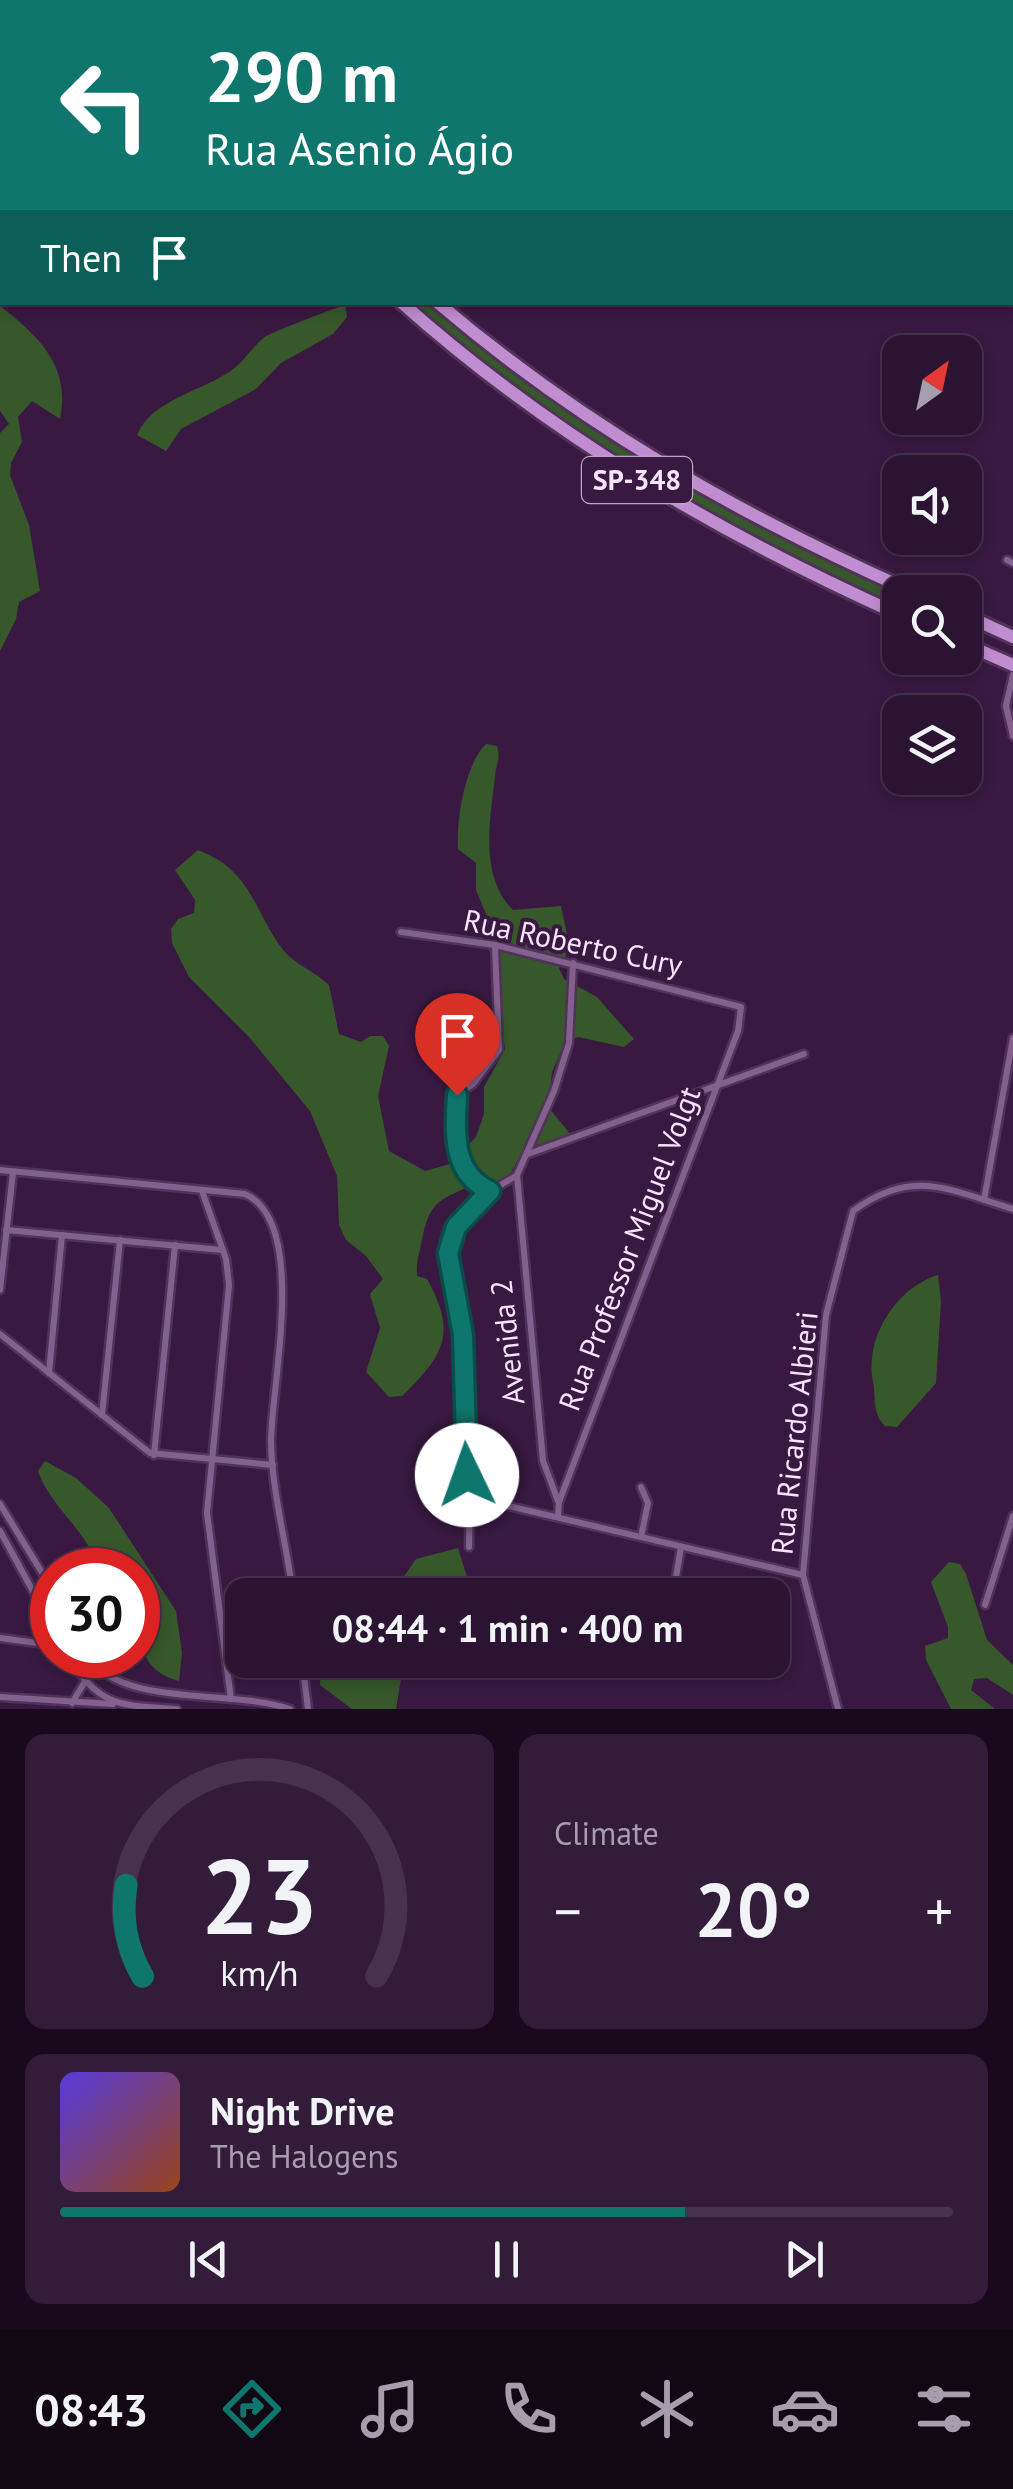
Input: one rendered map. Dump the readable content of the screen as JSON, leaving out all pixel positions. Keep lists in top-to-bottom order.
{
  "streets": {
    "highway": ["SP-348"],
    "street": [
      "Rua Roberto Cury",
      "Rua Professor Miguel Volgt",
      "Avenida 2",
      "Rua Ricardo Albieri"
    ]
  },
  "crossings": [
    ["Rua Roberto Cury", "Rua Professor Miguel Volgt"],
    ["Rua Professor Miguel Volgt", "Avenida 2"]
  ],
  "north": "top right",
  "page": {
    "turn": ["290 m", "Rua Asenio Ágio"],
    "then": "Then",
    "limit": "30",
    "trip": "08:44 · 1 min · 400 m",
    "tile": "Climate",
    "heat": ["−", "20°", "+"],
    "song": ["Night Drive", "The Halogens"],
    "tabs": "08:43",
    "gauge": ["23", "km/h"]
  }
}
